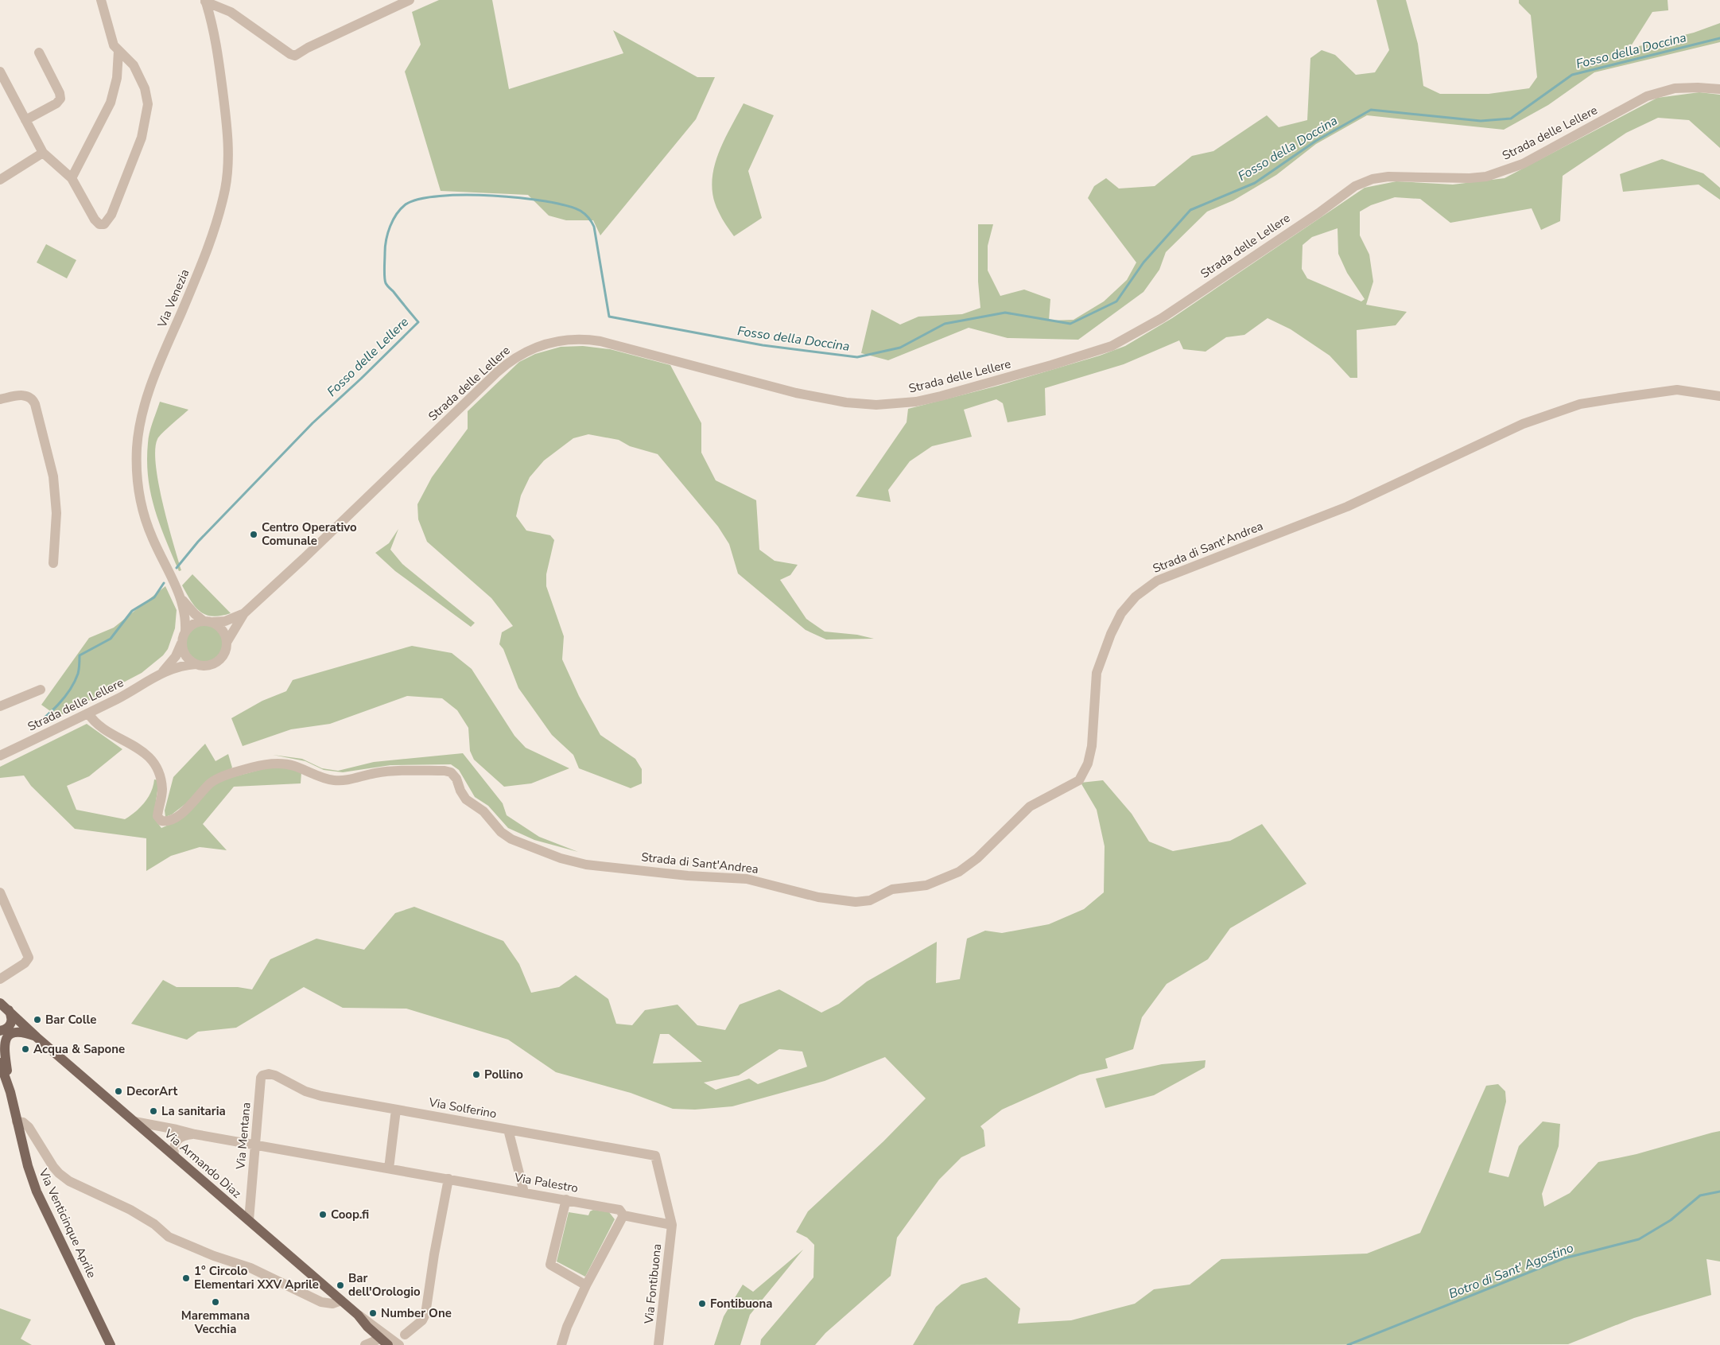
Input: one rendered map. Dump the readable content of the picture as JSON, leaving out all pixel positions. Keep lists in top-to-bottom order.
{
  "streets": {
    "main road": ["Via Armando Diaz", "Via Venticinque Aprile"],
    "street": [
      "Strada delle Lellere",
      "Via Venezia",
      "Strada di Sant'Andrea",
      "Via Solferino",
      "Via Mentana",
      "Via Palestro",
      "Via Fontibuona"
    ]
  },
  "crossings": [
    ["Strada delle Lellere", "Via Venezia"],
    ["Strada delle Lellere", "Strada di Sant'Andrea"],
    ["Via Solferino", "Via Mentana"],
    ["Via Solferino", "Via Palestro"],
    ["Via Mentana", "Via Armando Diaz"],
    ["Via Mentana", "Via Palestro"],
    ["Via Armando Diaz", "Via Palestro"],
    ["Via Palestro", "Via Fontibuona"]
  ],
  "water": ["Fosso della Doccina", "Fosso delle Lellere", "Botro di Sant' Agostino"],
  "places": [
    "Centro Operativo Comunale",
    "Bar Colle",
    "Acqua & Sapone",
    "Pollino",
    "DecorArt",
    "La sanitaria",
    "Coop.fi",
    "1° Circolo Elementari XXV Aprile",
    "Bar dell'Orologio",
    "Maremmana Vecchia",
    "Fontibuona",
    "Number One"
  ]
}
